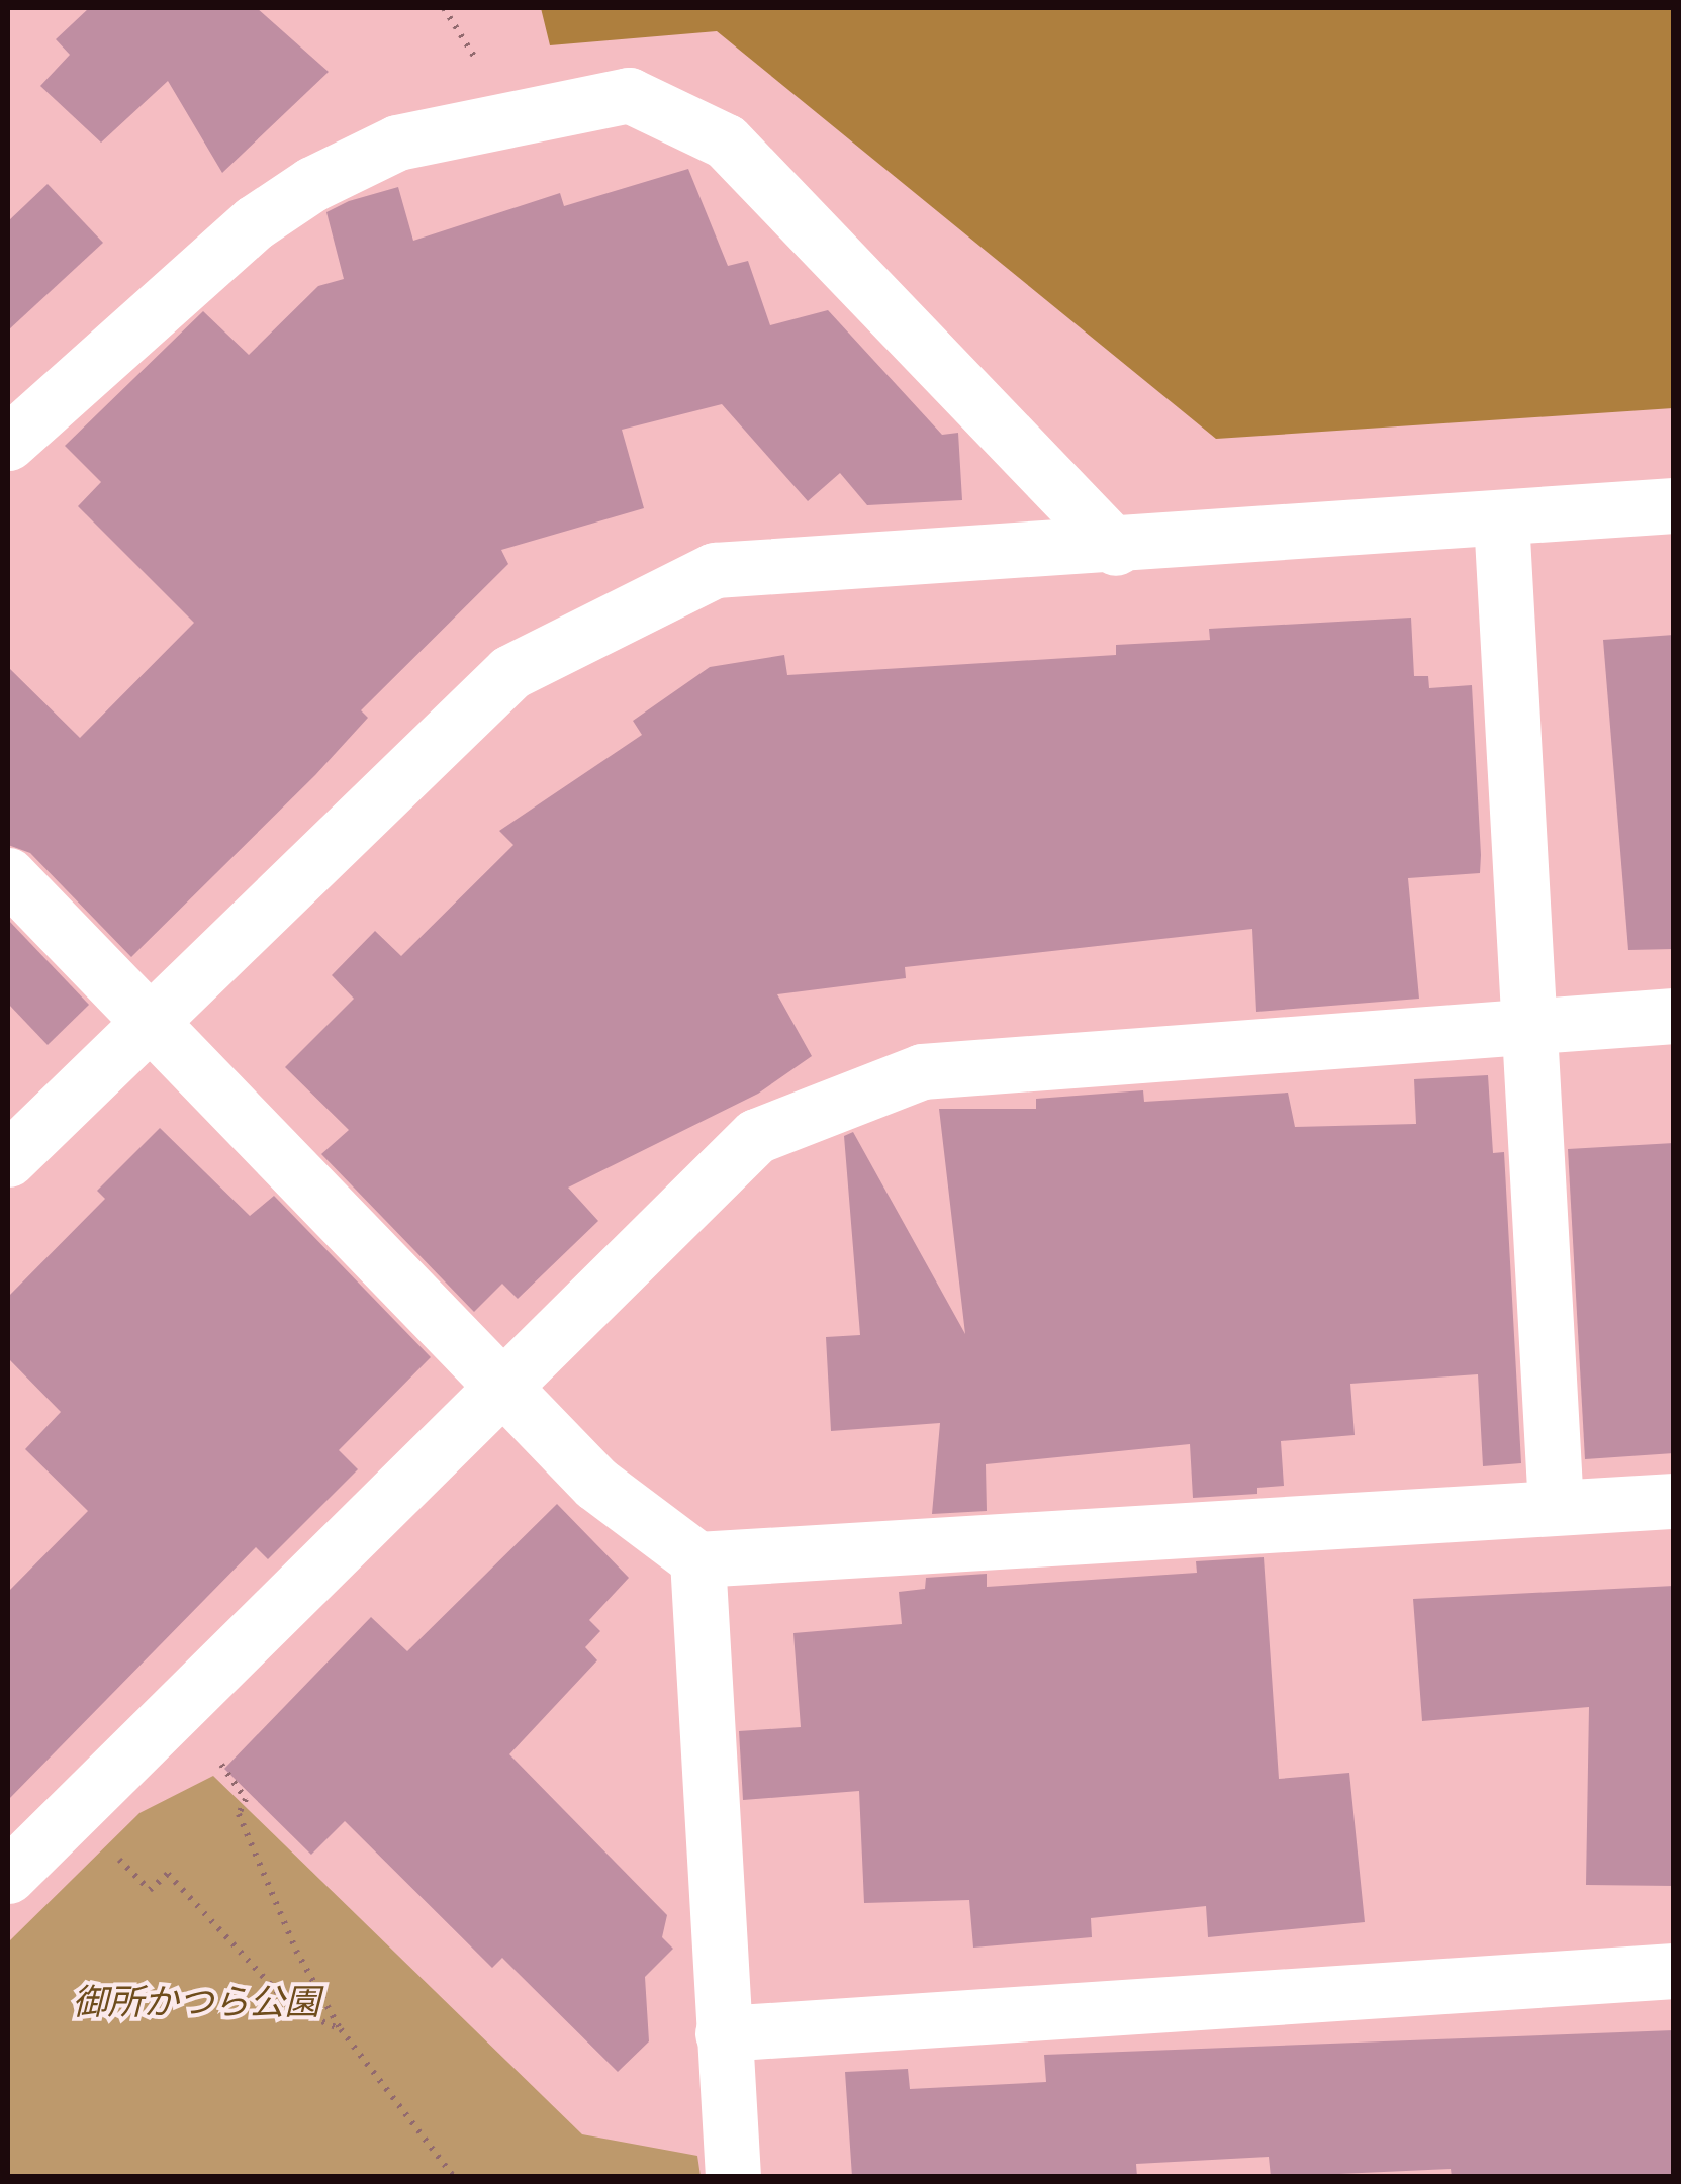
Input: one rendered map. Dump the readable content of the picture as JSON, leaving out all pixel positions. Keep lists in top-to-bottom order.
{
  "parks": ["御所かつら公園"]
}
